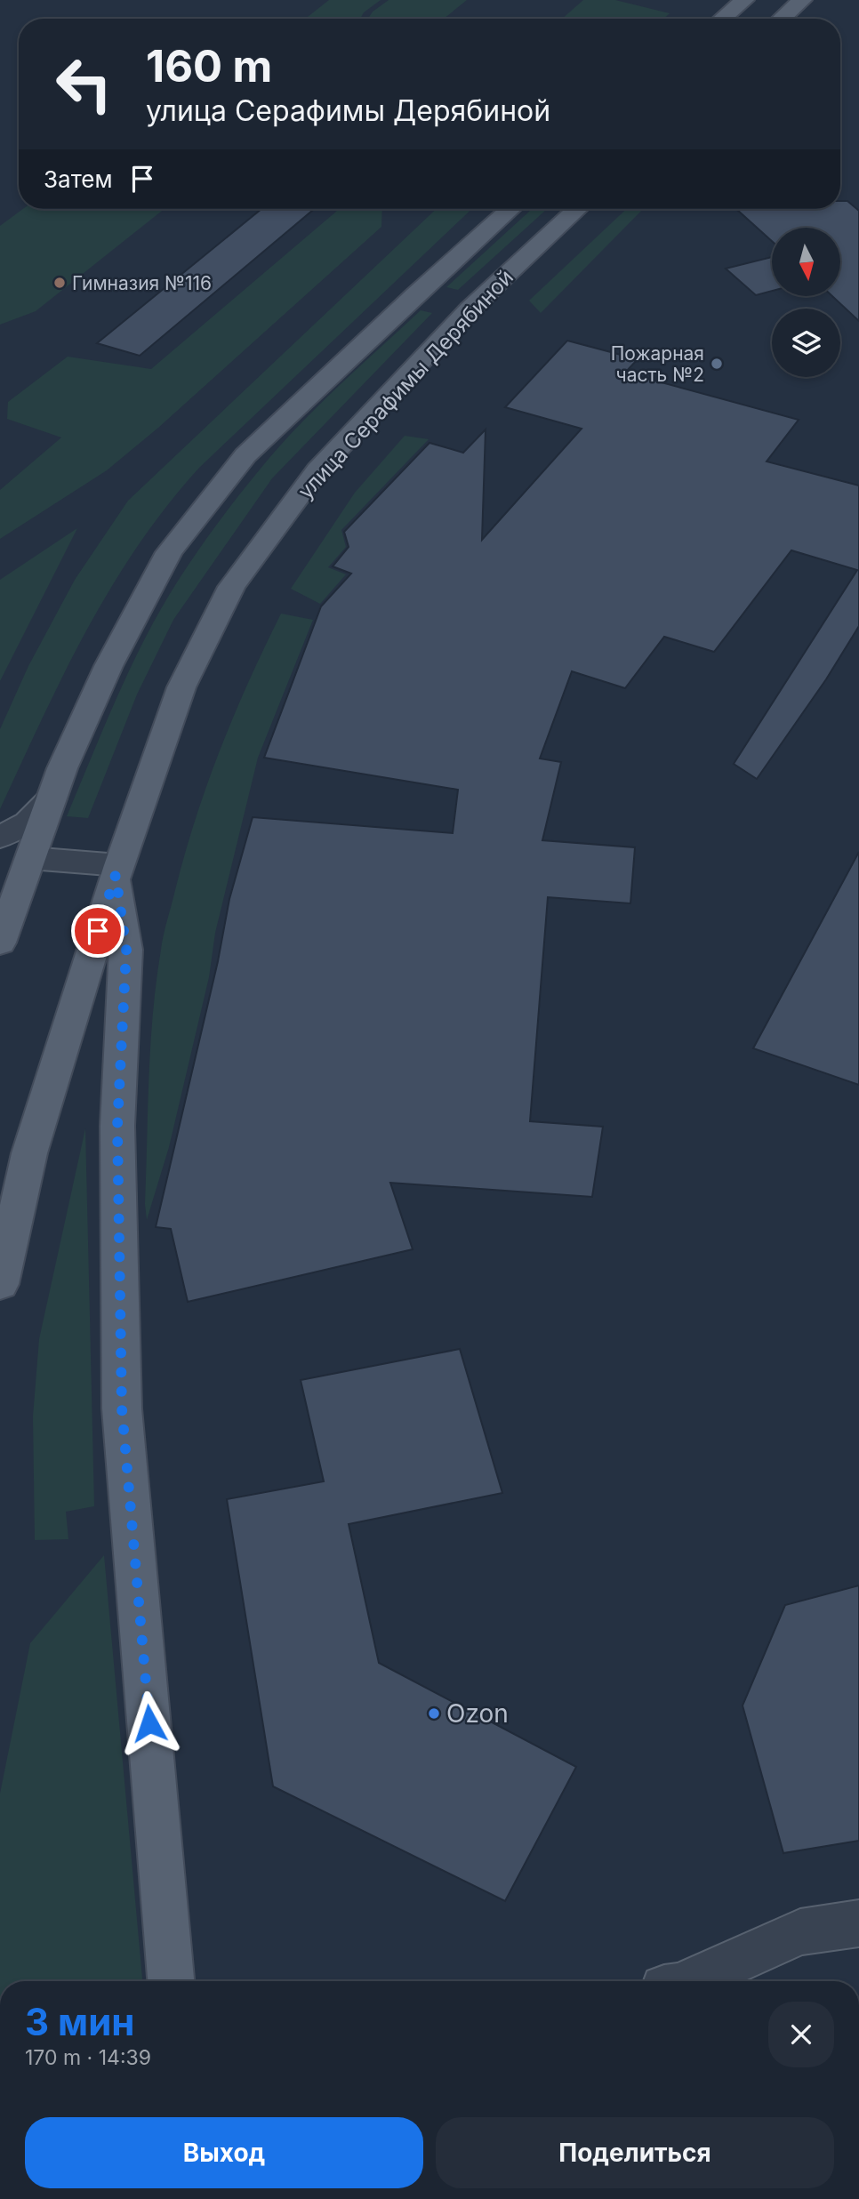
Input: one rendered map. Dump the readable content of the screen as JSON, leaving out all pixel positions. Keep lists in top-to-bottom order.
{
  "streets": {
    "main road": ["улица Серафимы Дерябиной"]
  },
  "places": ["Гимназия №116", "Пожарная часть №2", "Ozon"],
  "north": "bottom",
  "page": {
    "turn": ["160 m", "улица Серафимы Дерябиной"],
    "then": "Затем",
    "heading": ["3 мин", "170 m · 14:39"],
    "buttons": ["Выход", "Поделиться"]
  }
}
